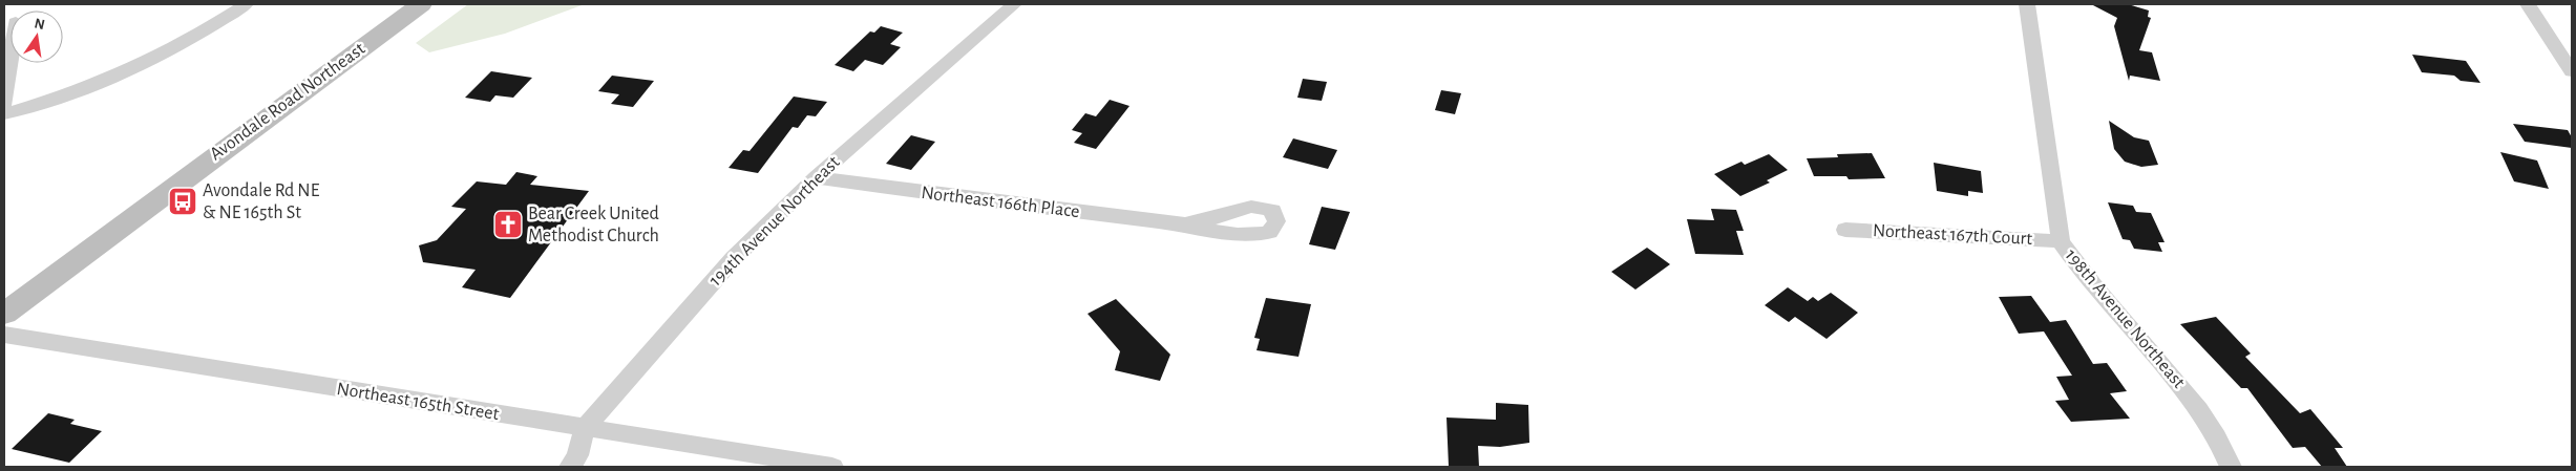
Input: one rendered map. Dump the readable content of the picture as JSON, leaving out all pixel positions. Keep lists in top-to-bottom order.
{
  "streets": {
    "main road": ["Avondale Road Northeast"],
    "street": [
      "Northeast 166th Place",
      "194th Avenue Northeast",
      "Northeast 167th Court",
      "198th Avenue Northeast",
      "Northeast 165th Street"
    ]
  },
  "crossings": [
    ["Northeast 166th Place", "194th Avenue Northeast"],
    ["194th Avenue Northeast", "Northeast 165th Street"],
    ["Northeast 167th Court", "198th Avenue Northeast"]
  ],
  "places": {
    "bus stop": ["Avondale Rd NE & NE 165th St"],
    "church": ["Bear Creek United Methodist Church"]
  },
  "north": "top"
}
